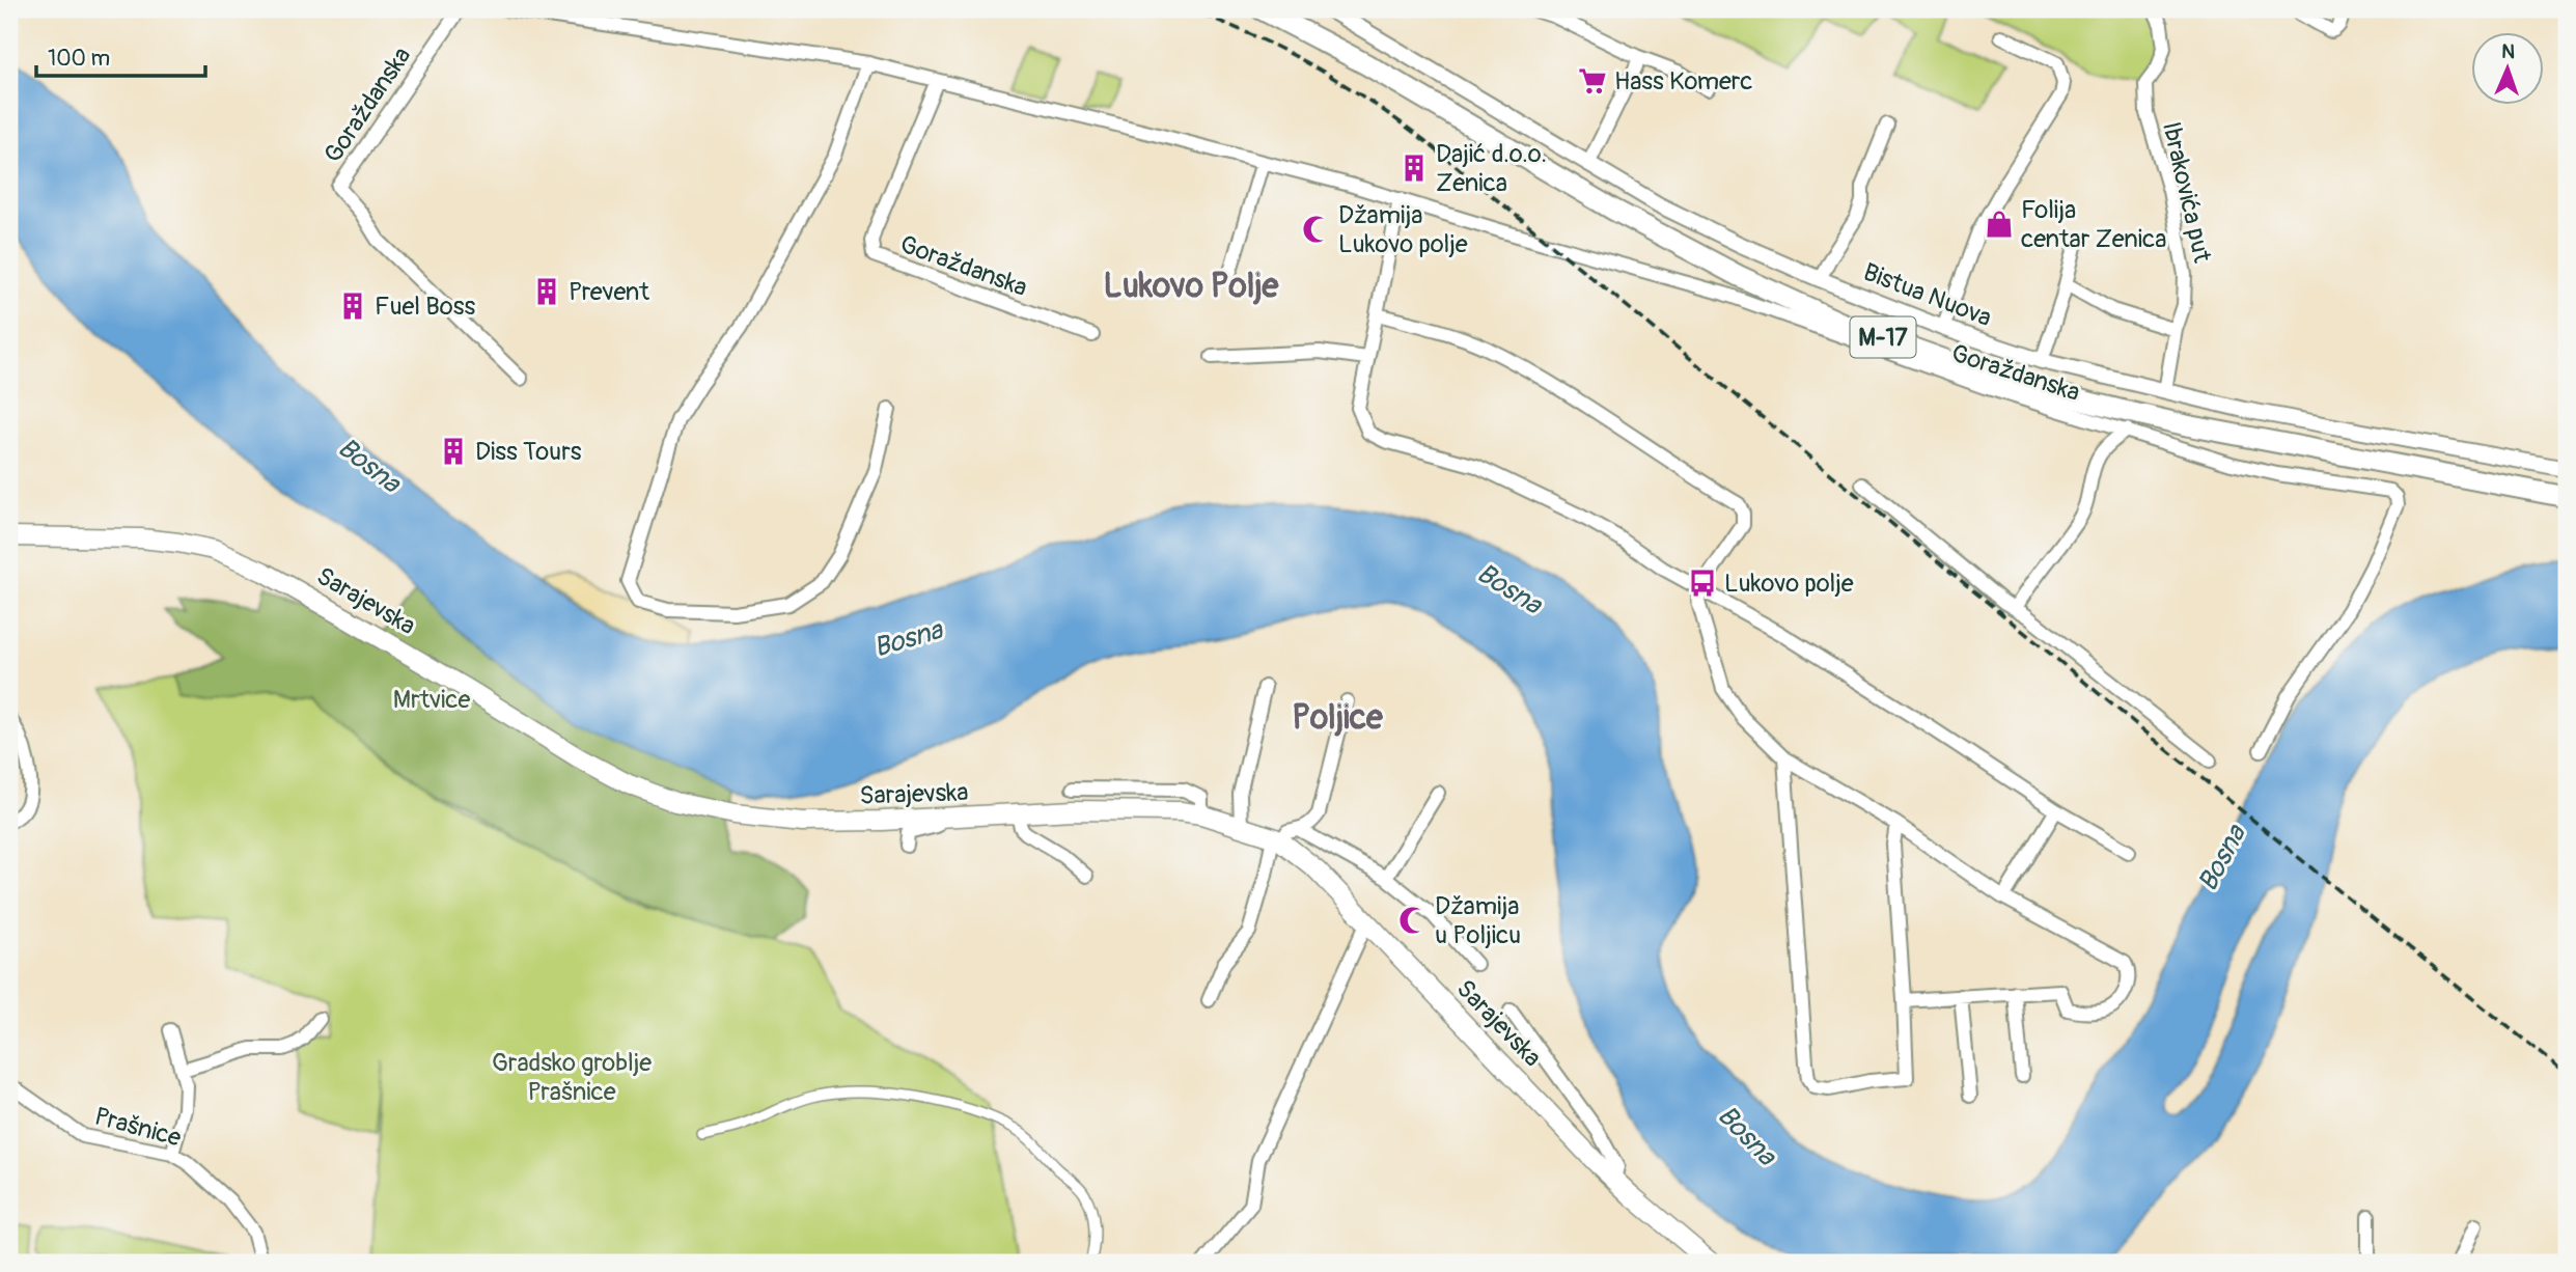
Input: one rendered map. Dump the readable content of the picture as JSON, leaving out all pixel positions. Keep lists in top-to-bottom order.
{
  "streets": {
    "highway": ["M-17"],
    "main road": ["Sarajevska"],
    "street": [
      "Goraždanska",
      "Ibrakovića put",
      "Bistua Nuova",
      "Prašnice"
    ]
  },
  "crossings": [
    ["Ibrakovića put", "Bistua Nuova"]
  ],
  "districts": ["Lukovo Polje", "Poljice"],
  "water": ["Bosna"],
  "parks": ["Mrtvice", "Gradsko groblje Prašnice"],
  "places": {
    "supermarket": ["Hass Komerc"],
    "building": [
      "Dajić d.o.o. Zenica",
      "Prevent",
      "Fuel Boss",
      "Diss Tours"
    ],
    "shop": ["Folija centar Zenica"],
    "mosque": ["Džamija Lukovo polje", "Džamija u Poljicu"],
    "bus stop": ["Lukovo polje"]
  },
  "scale_bar": "100 m",
  "north": "top"
}
